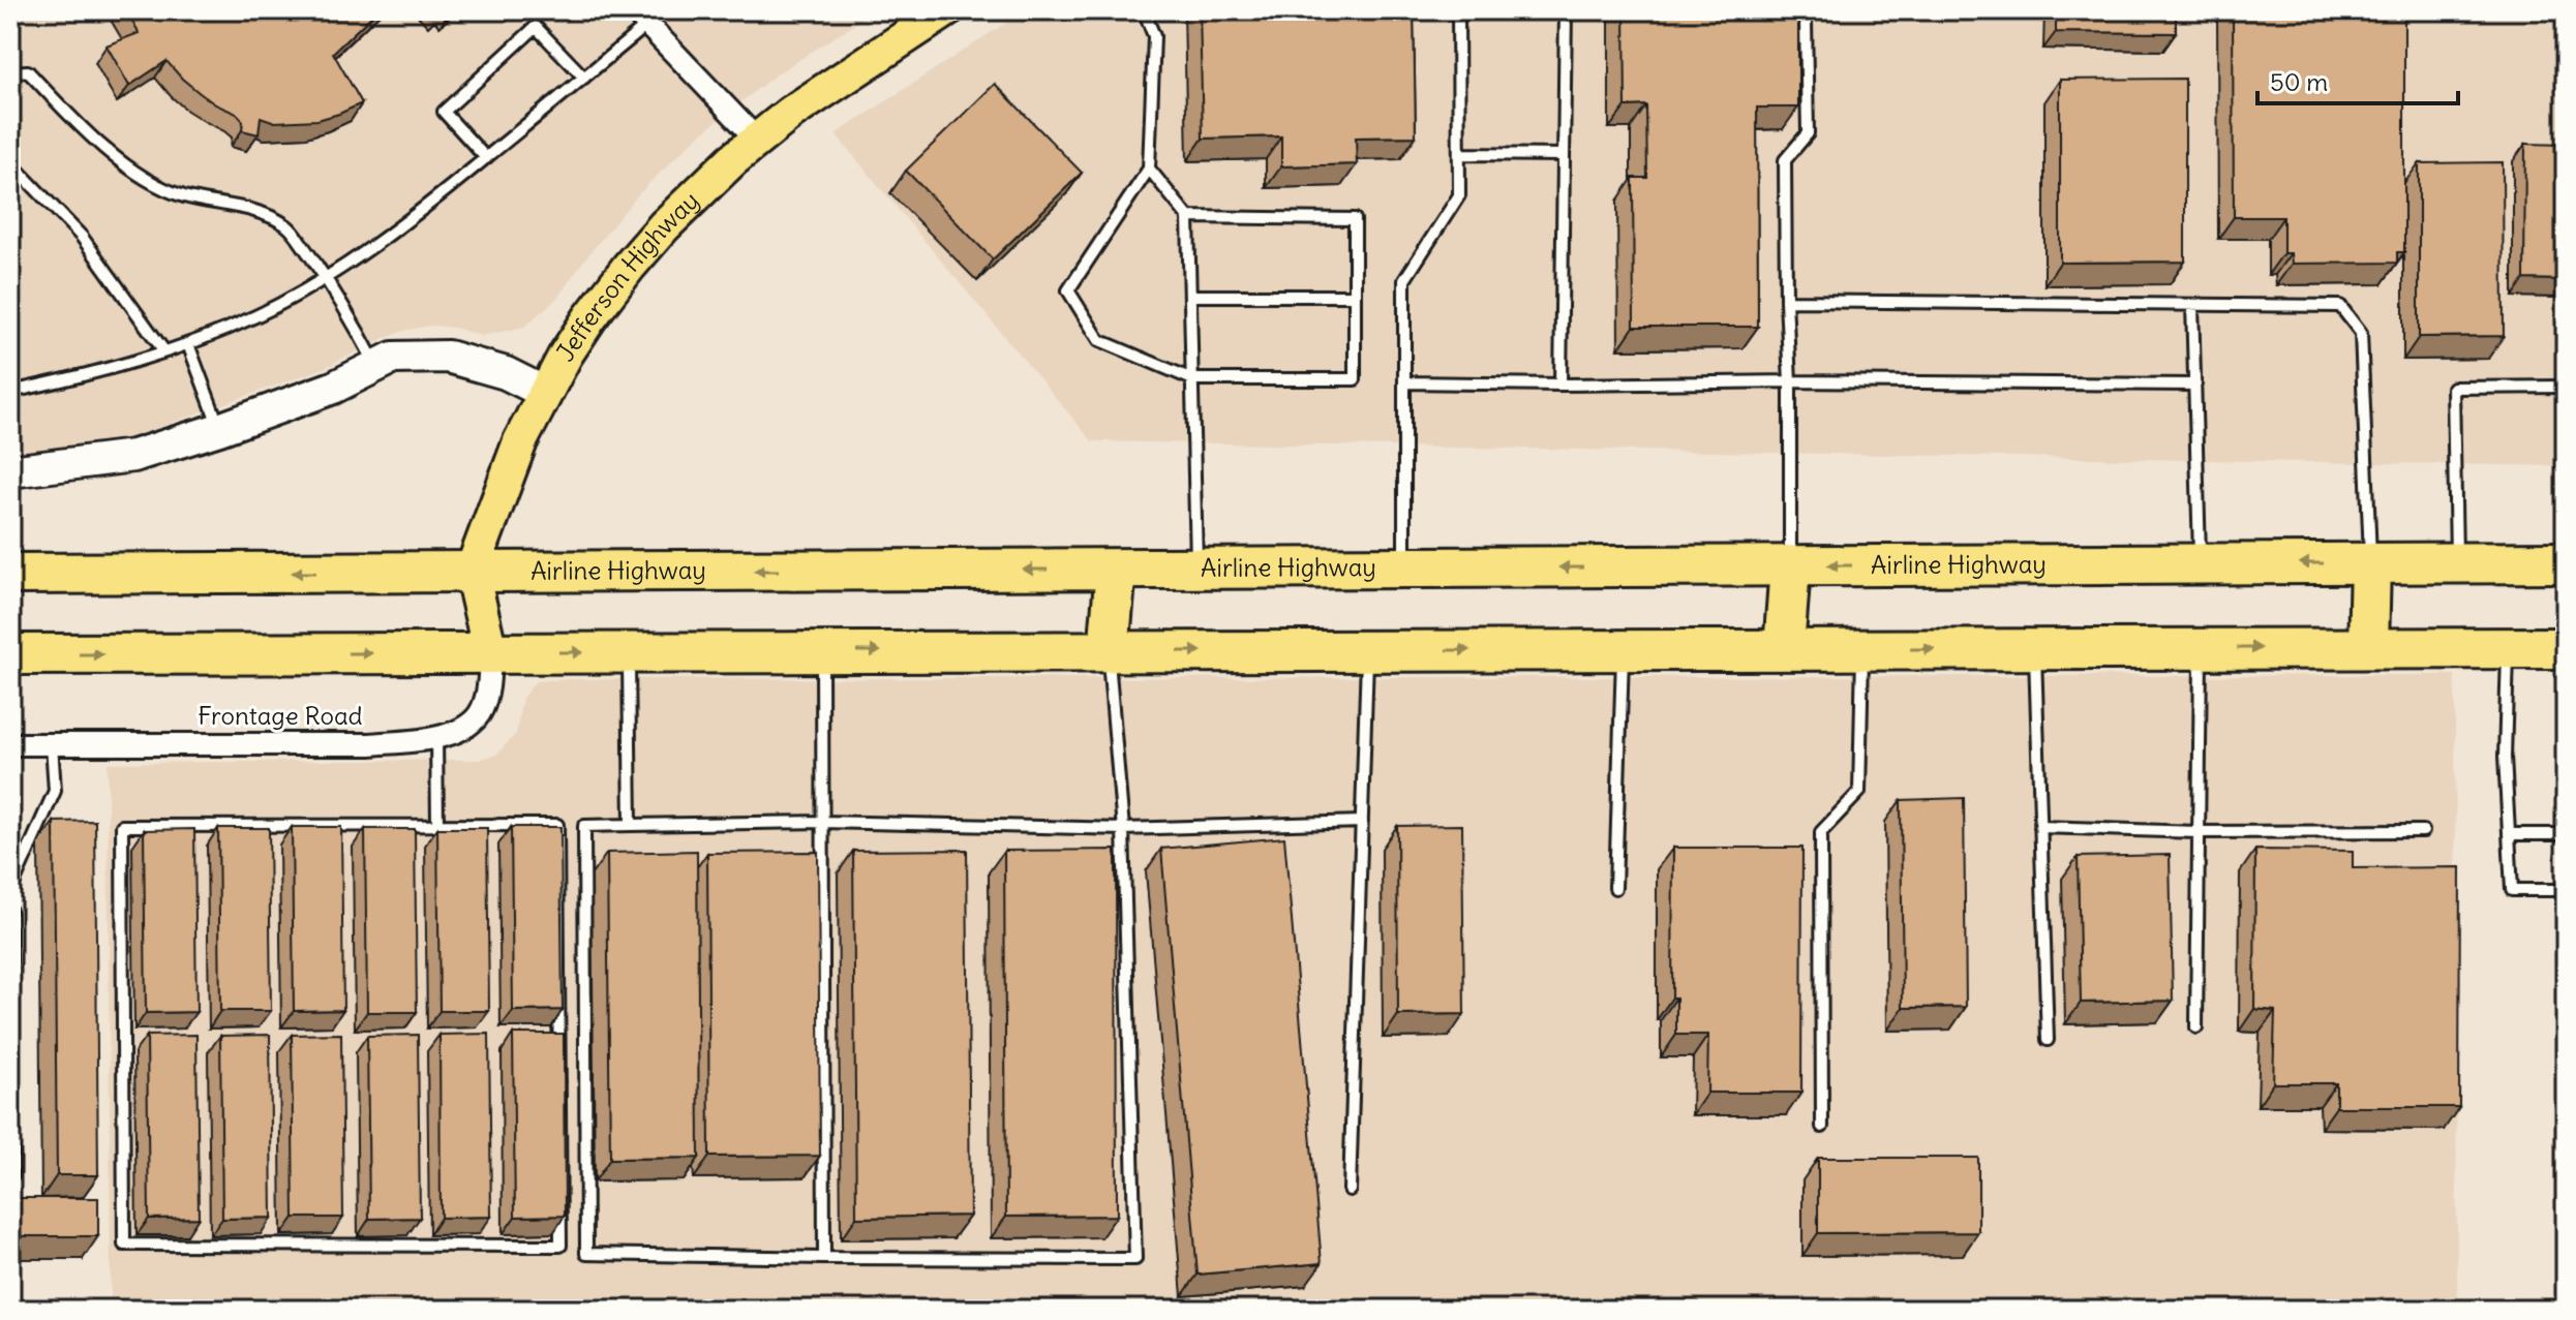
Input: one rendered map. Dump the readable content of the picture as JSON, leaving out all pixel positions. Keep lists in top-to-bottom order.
{
  "streets": {
    "highway": ["Airline Highway"],
    "main road": ["Jefferson Highway"],
    "street": ["Frontage Road"]
  },
  "crossings": [
    ["Jefferson Highway", "Airline Highway"]
  ],
  "scale_bar": "50 m"
}
